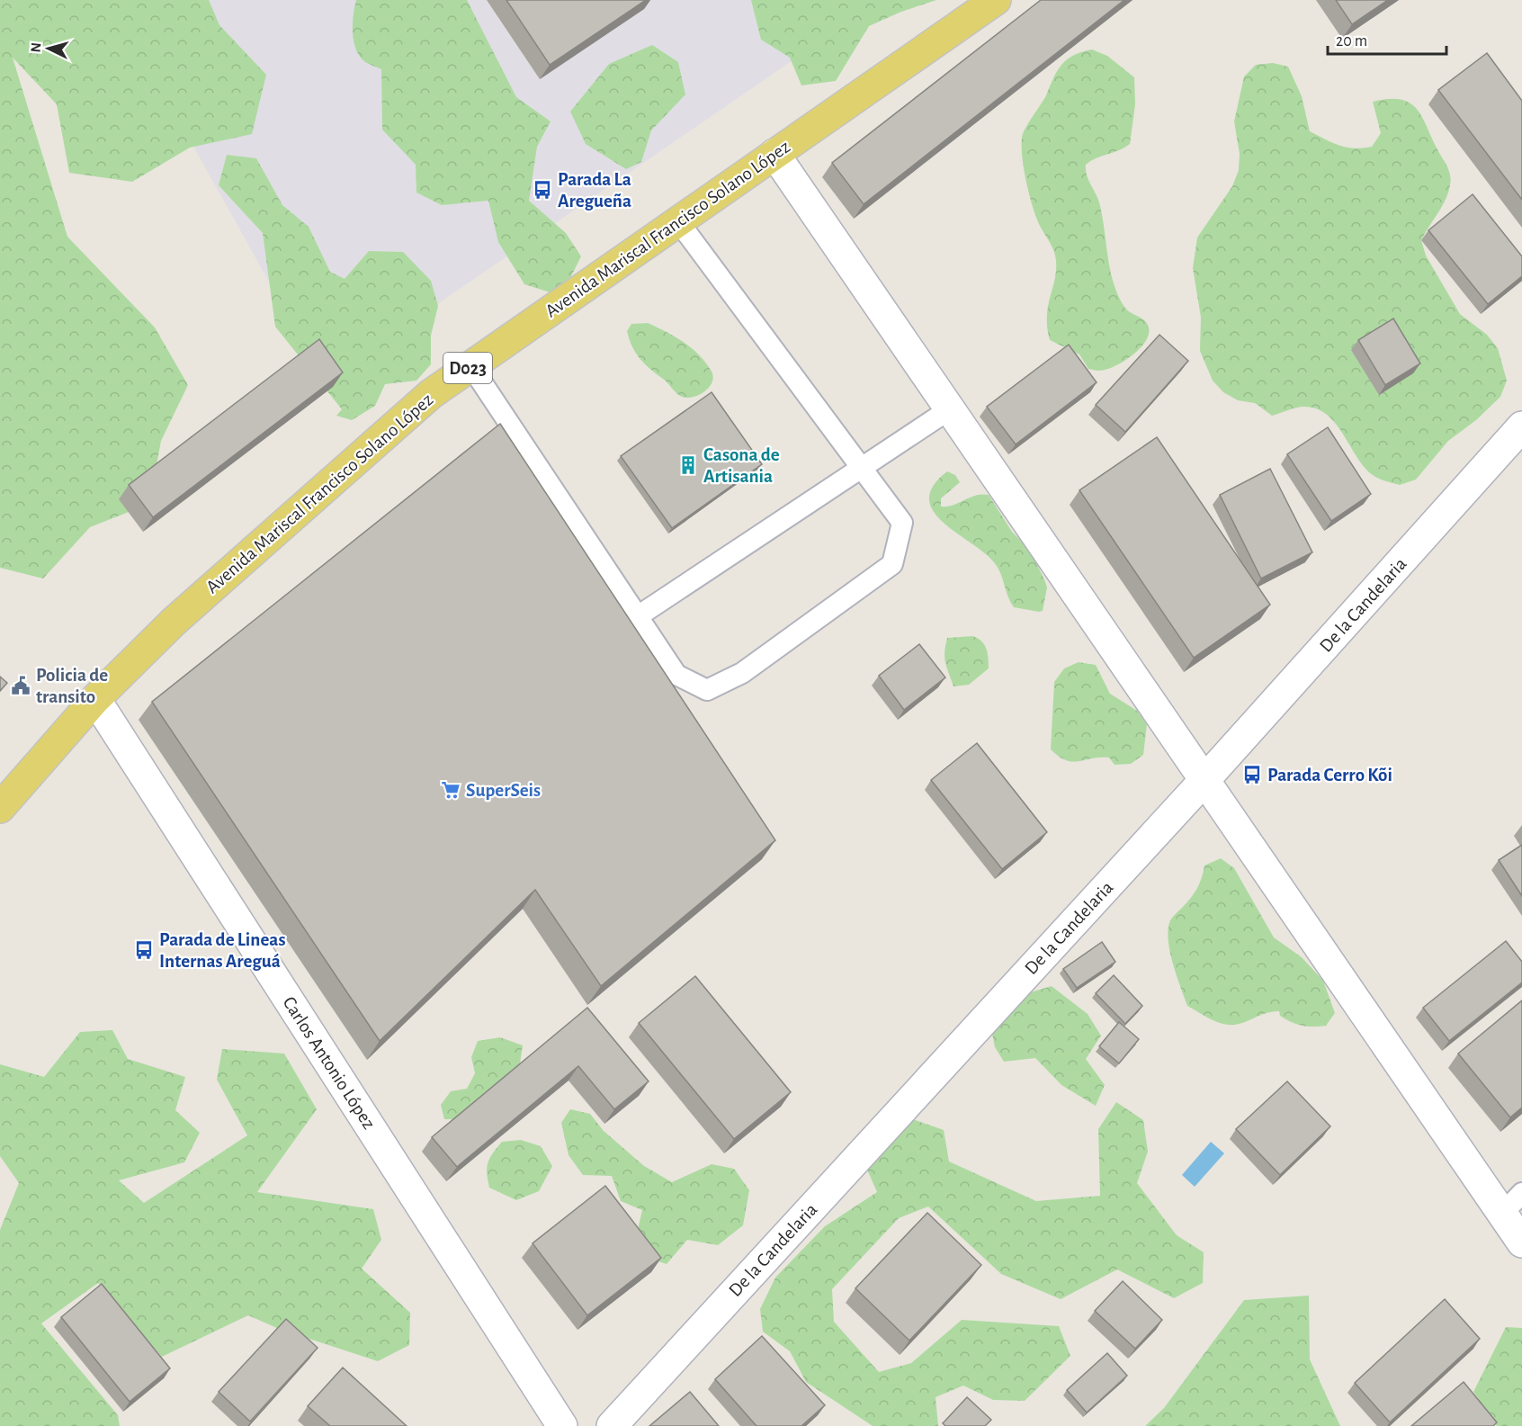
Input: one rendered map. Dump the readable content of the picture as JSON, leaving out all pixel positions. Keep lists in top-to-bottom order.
{
  "streets": {
    "main road": ["Avenida Mariscal Francisco Solano López", "D023"],
    "street": ["De la Candelaria", "Carlos Antonio López"]
  },
  "crossings": [
    ["Avenida Mariscal Francisco Solano López", "Carlos Antonio López"]
  ],
  "places": {
    "bus stop": ["Parada La Aregueña", "Parada Cerro Kõi", "Parada de Lineas Internas Areguá"],
    "building": ["Casona de Artisania"],
    "public building": ["Policia de transito"],
    "supermarket": ["SuperSeis"]
  },
  "scale_bar": "20 m",
  "north": "left"
}
